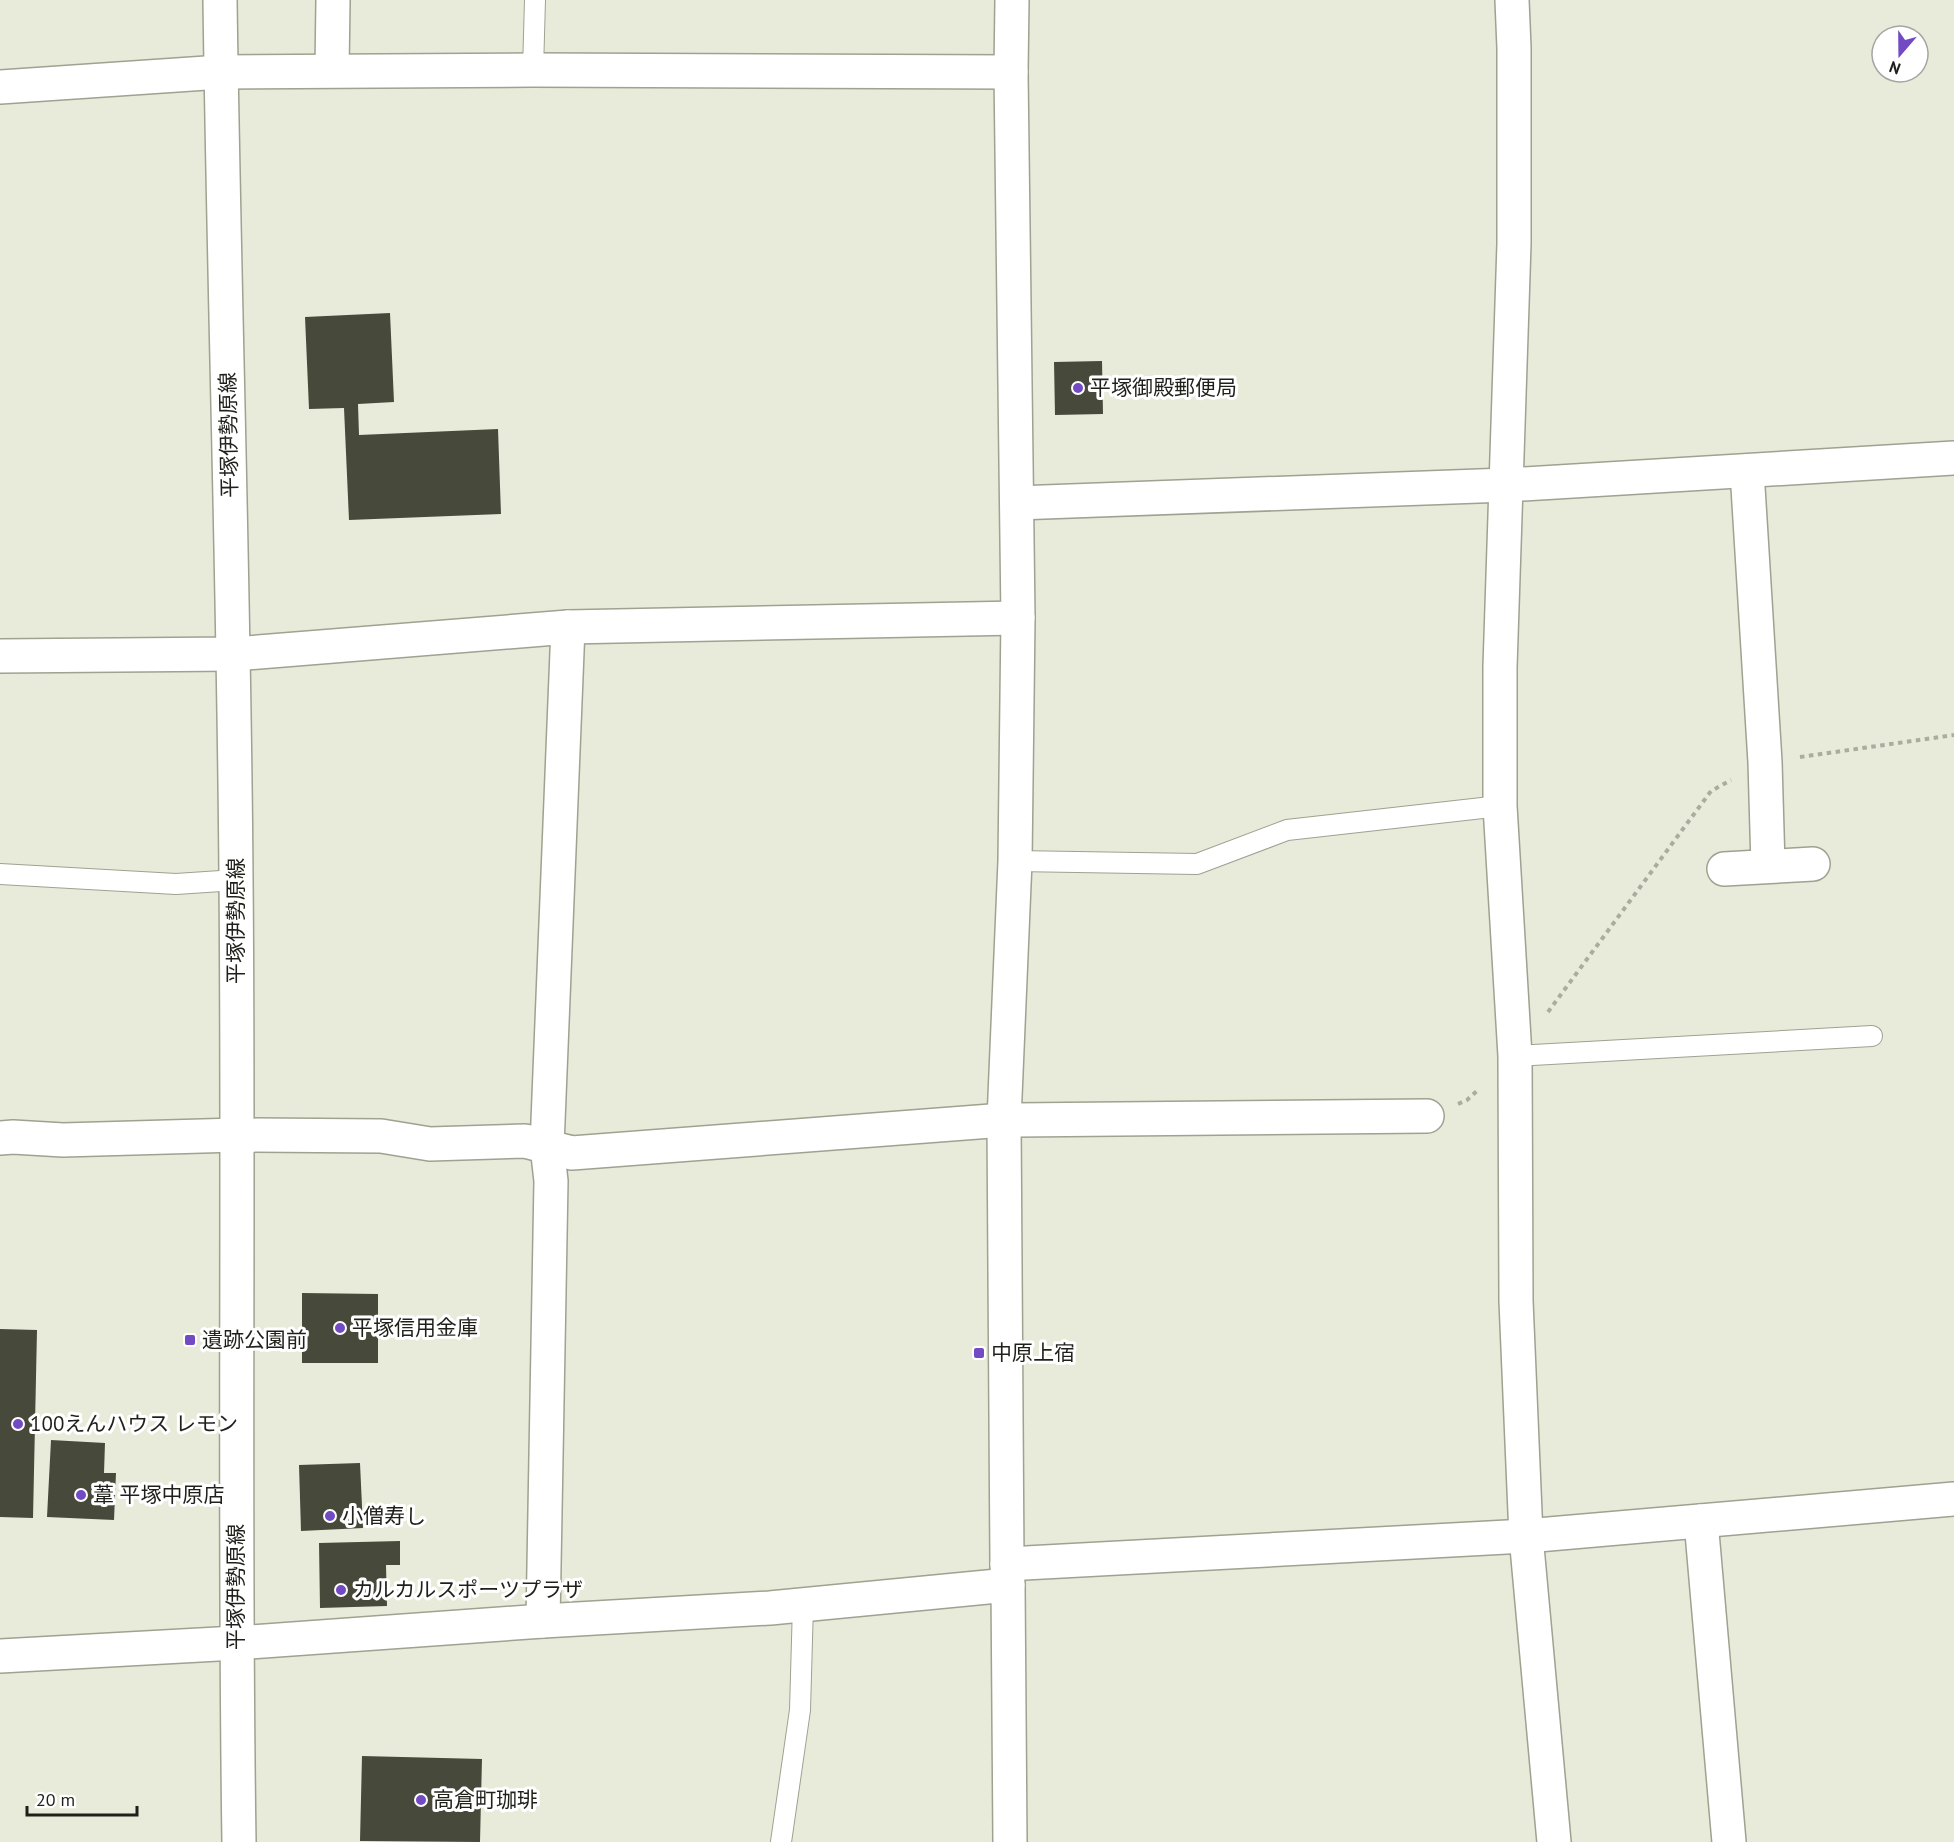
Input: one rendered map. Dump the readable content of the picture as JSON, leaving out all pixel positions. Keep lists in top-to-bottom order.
{
  "streets": {
    "street": ["平塚伊勢原線"]
  },
  "places": {
    "other": [
      "平塚御殿郵便局",
      "平塚信用金庫",
      "100えんハウス レモン",
      "葦 平塚中原店",
      "小僧寿し",
      "カルカルスポーツプラザ",
      "高倉町珈琲"
    ],
    "transit": ["遺跡公園前", "中原上宿"]
  },
  "scale_bar": "20 m",
  "north": "bottom"
}
